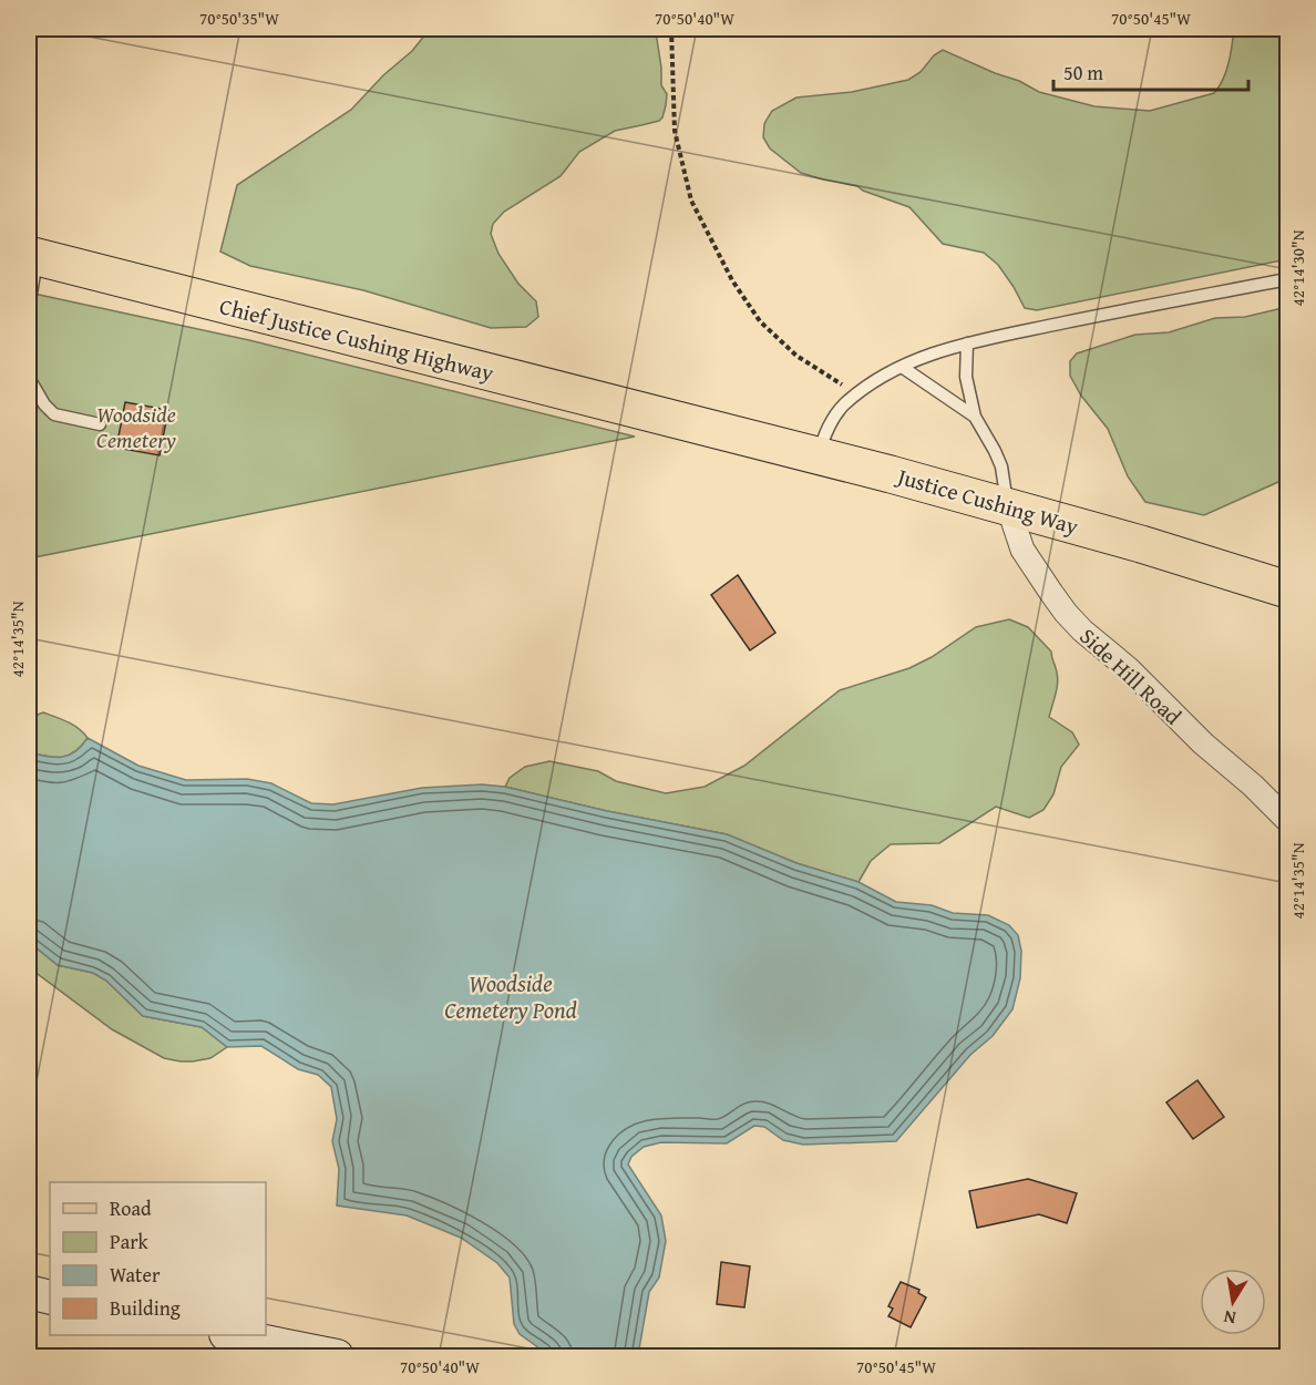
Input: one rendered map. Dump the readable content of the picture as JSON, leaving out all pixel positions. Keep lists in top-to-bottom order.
{
  "streets": {
    "main road": ["Chief Justice Cushing Highway", "Justice Cushing Way"],
    "street": ["Side Hill Road"]
  },
  "crossings": [
    ["Chief Justice Cushing Highway", "Justice Cushing Way"],
    ["Justice Cushing Way", "Side Hill Road"]
  ],
  "water": ["Woodside Cemetery Pond"],
  "parks": ["Woodside Cemetery"],
  "legend": [
    "Road",
    "Park",
    "Water",
    "Building"
  ],
  "scale_bar": "50 m",
  "north": "bottom",
  "coordinates": [
    "70°50'35\"W",
    "70°50'40\"W",
    "70°50'45\"W",
    "42°14'30\"N",
    "42°14'35\"N"
  ]
}
